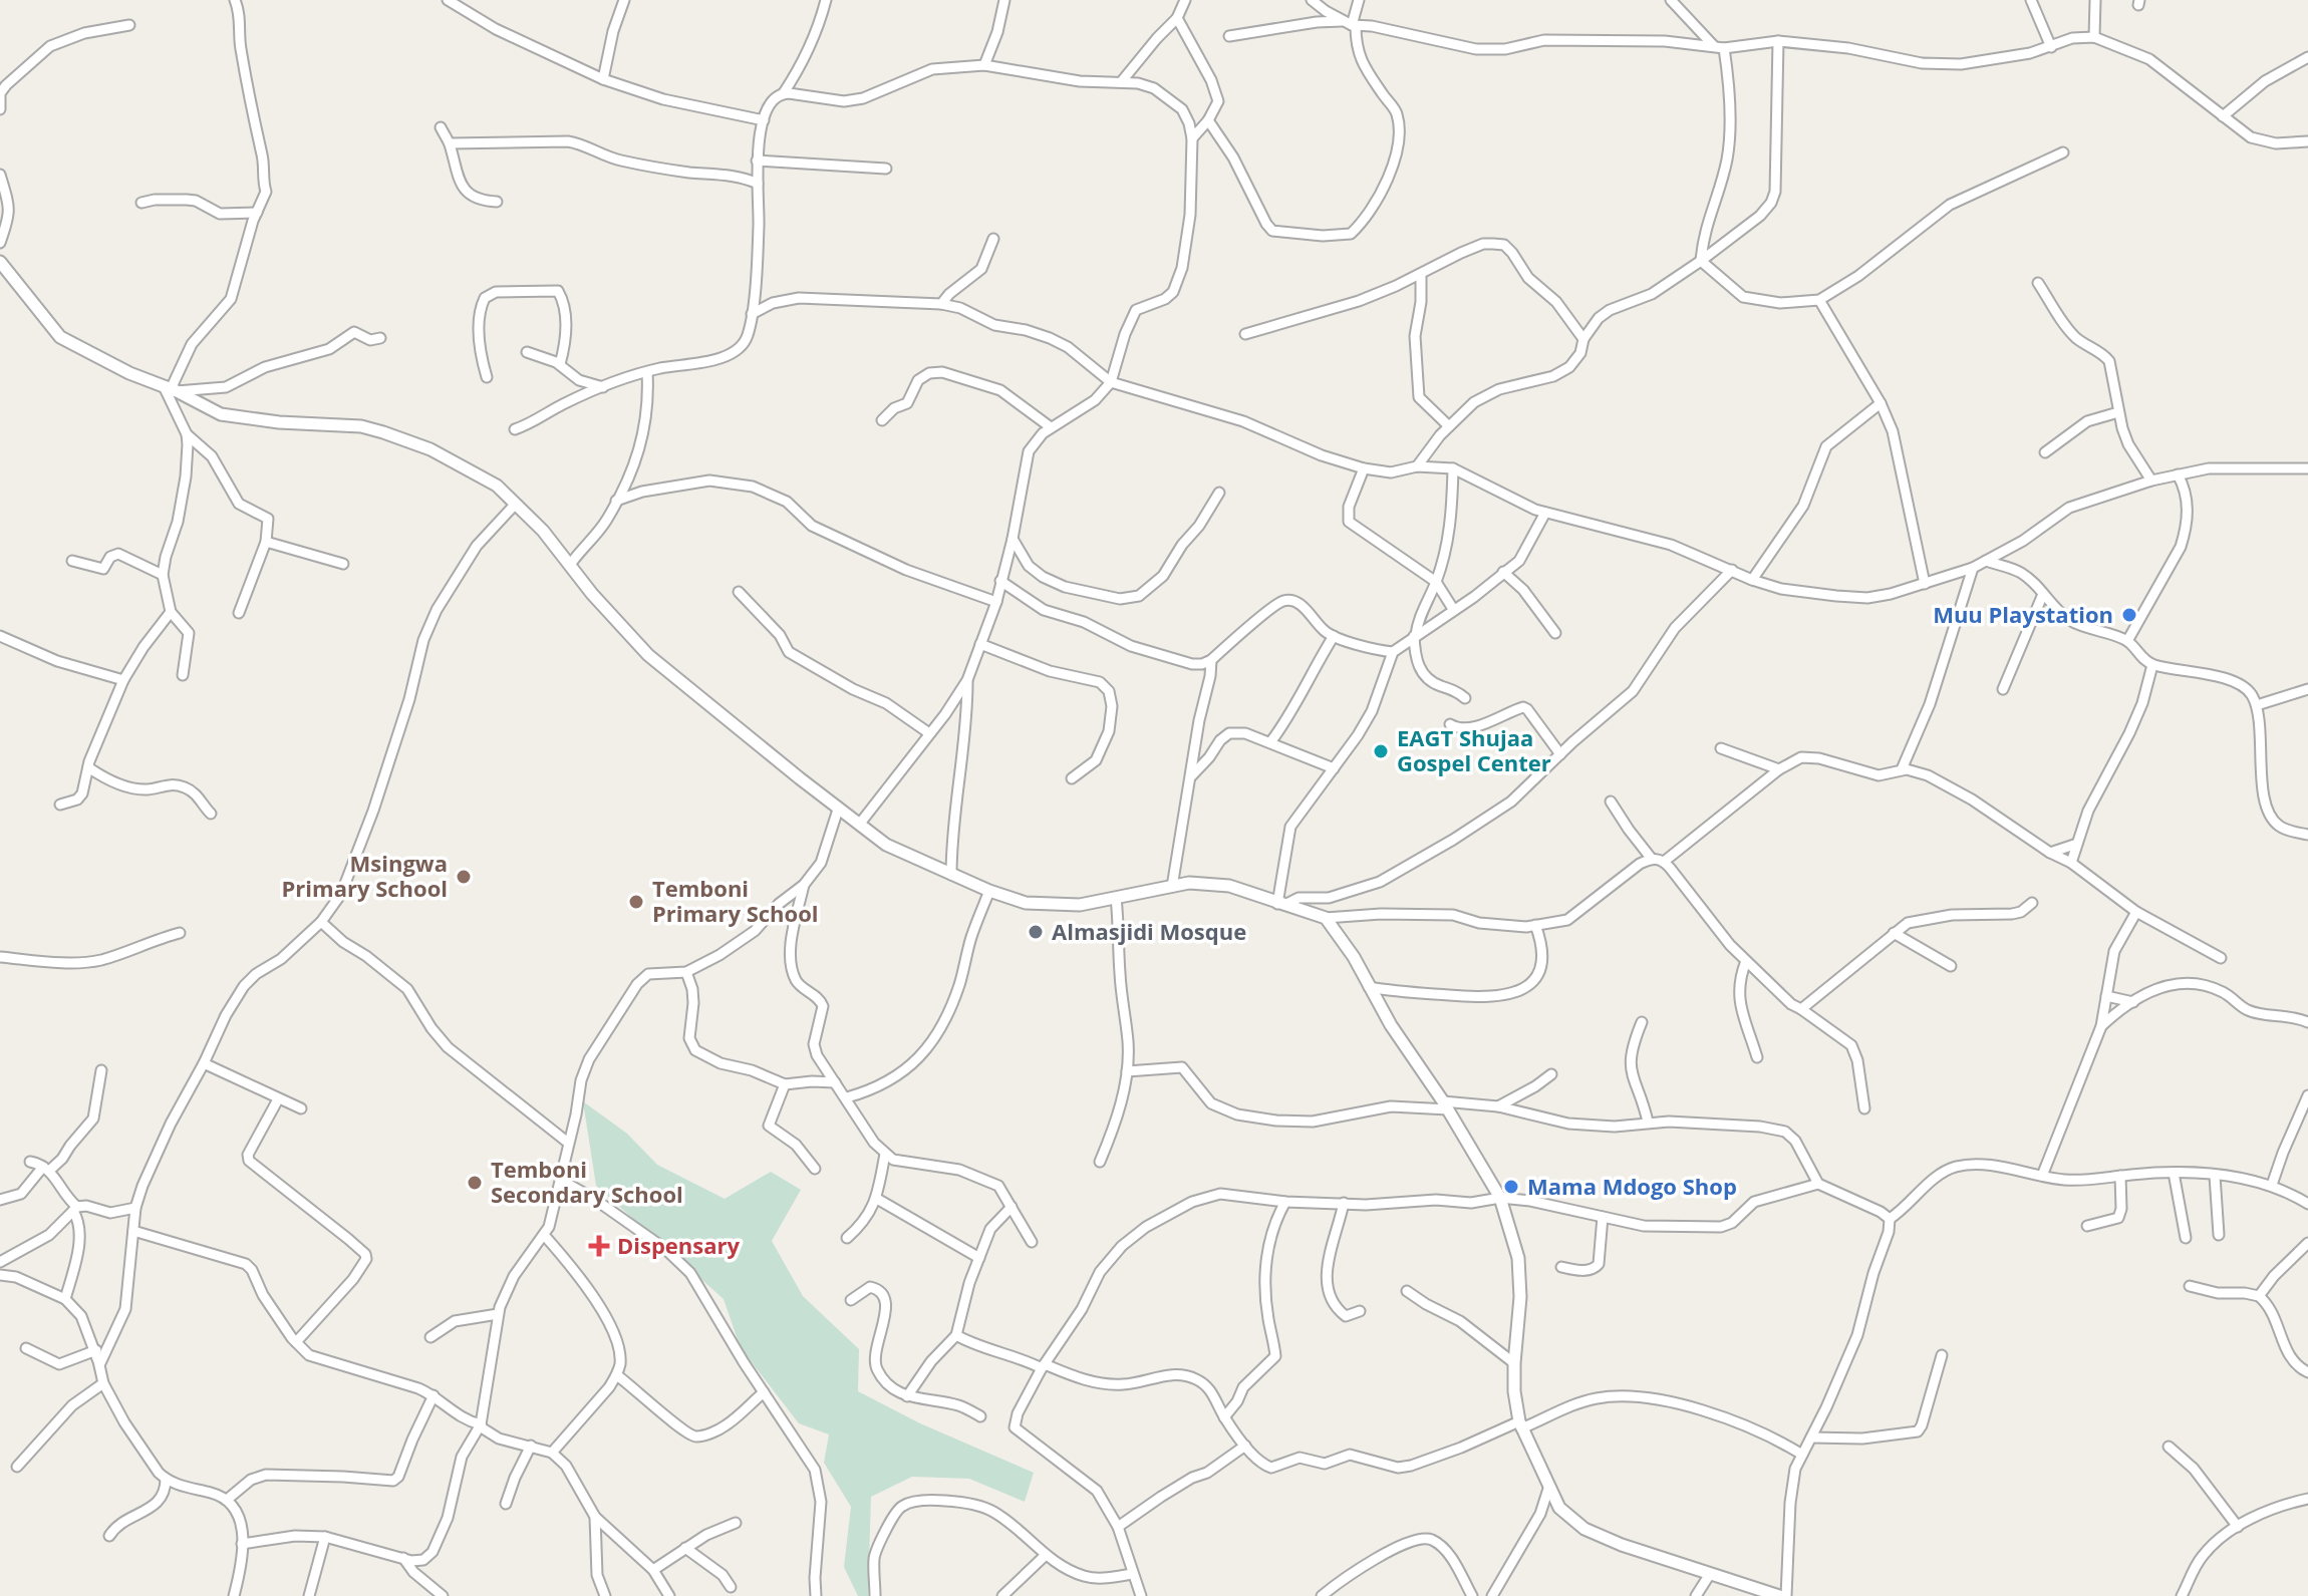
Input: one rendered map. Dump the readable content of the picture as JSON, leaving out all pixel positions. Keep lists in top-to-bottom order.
{
  "places": {
    "other": [
      "Muu Playstation",
      "EAGT Shujaa Gospel Center",
      "Msingwa Primary School",
      "Temboni Primary School",
      "Almasjidi Mosque",
      "Temboni Secondary School",
      "Mama Mdogo Shop"
    ],
    "health": ["Dispensary"]
  }
}
